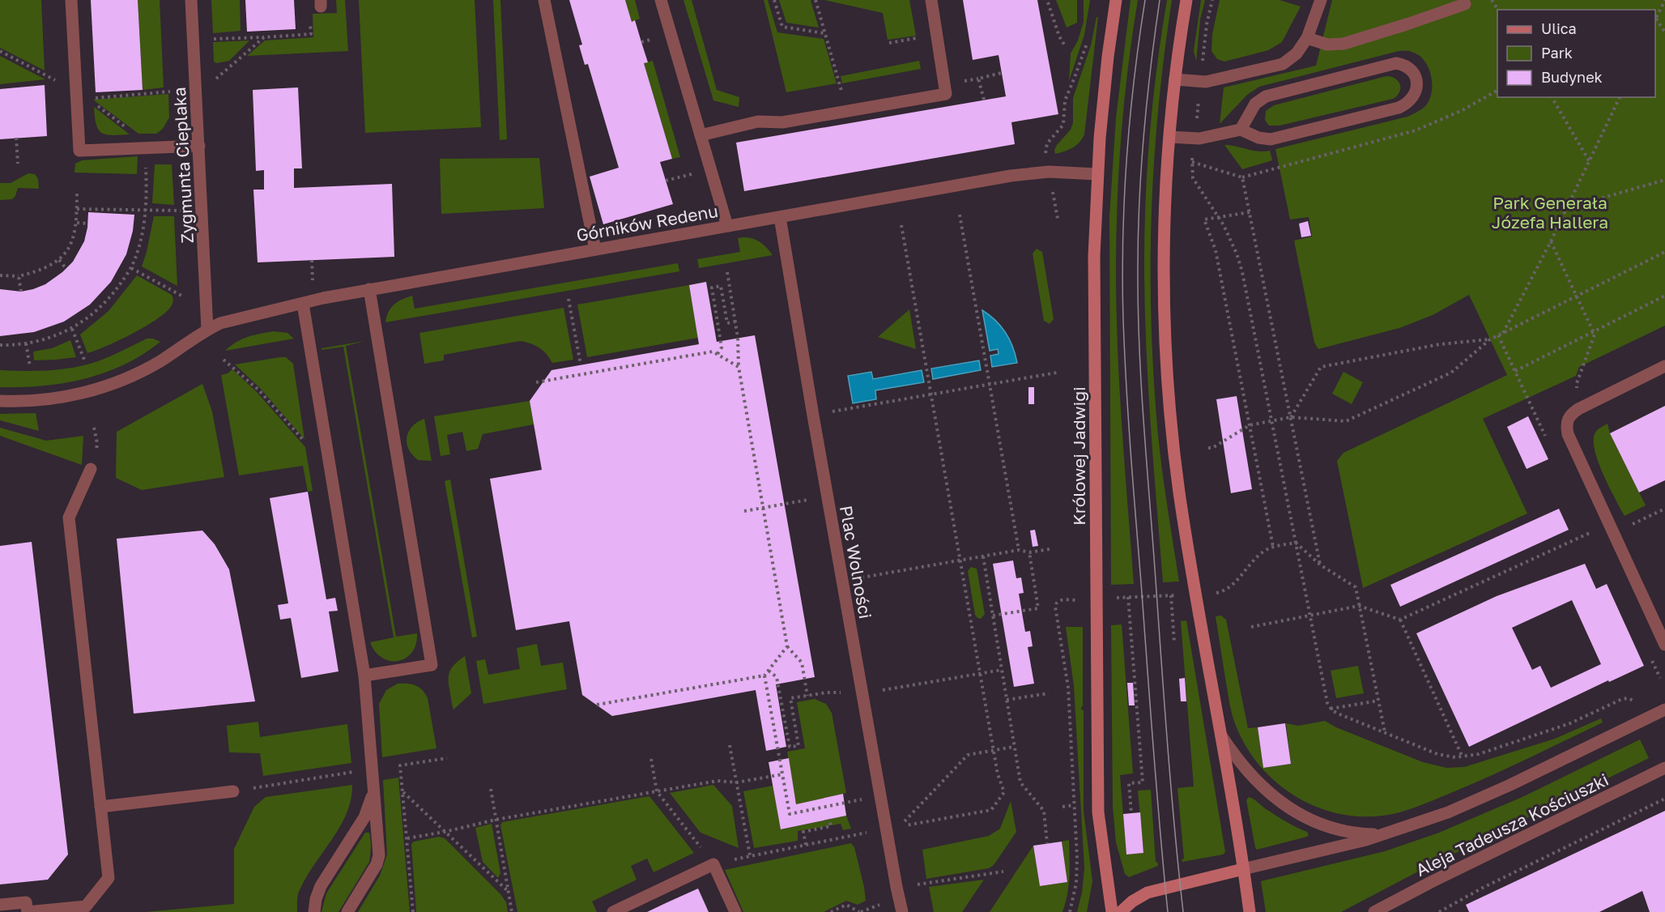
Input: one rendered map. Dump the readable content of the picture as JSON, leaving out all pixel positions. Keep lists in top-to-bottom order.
{
  "streets": {
    "main road": ["Królowej Jadwigi"],
    "street": [
      "Zygmunta Cieplaka",
      "Górników Redenu",
      "Plac Wolności",
      "Aleja Tadeusza Kościuszki"
    ]
  },
  "crossings": [
    ["Zygmunta Cieplaka", "Górników Redenu"],
    ["Górników Redenu", "Królowej Jadwigi"],
    ["Górników Redenu", "Plac Wolności"]
  ],
  "parks": ["Park Generała Józefa Hallera"],
  "legend": ["Ulica", "Park", "Budynek"]
}
